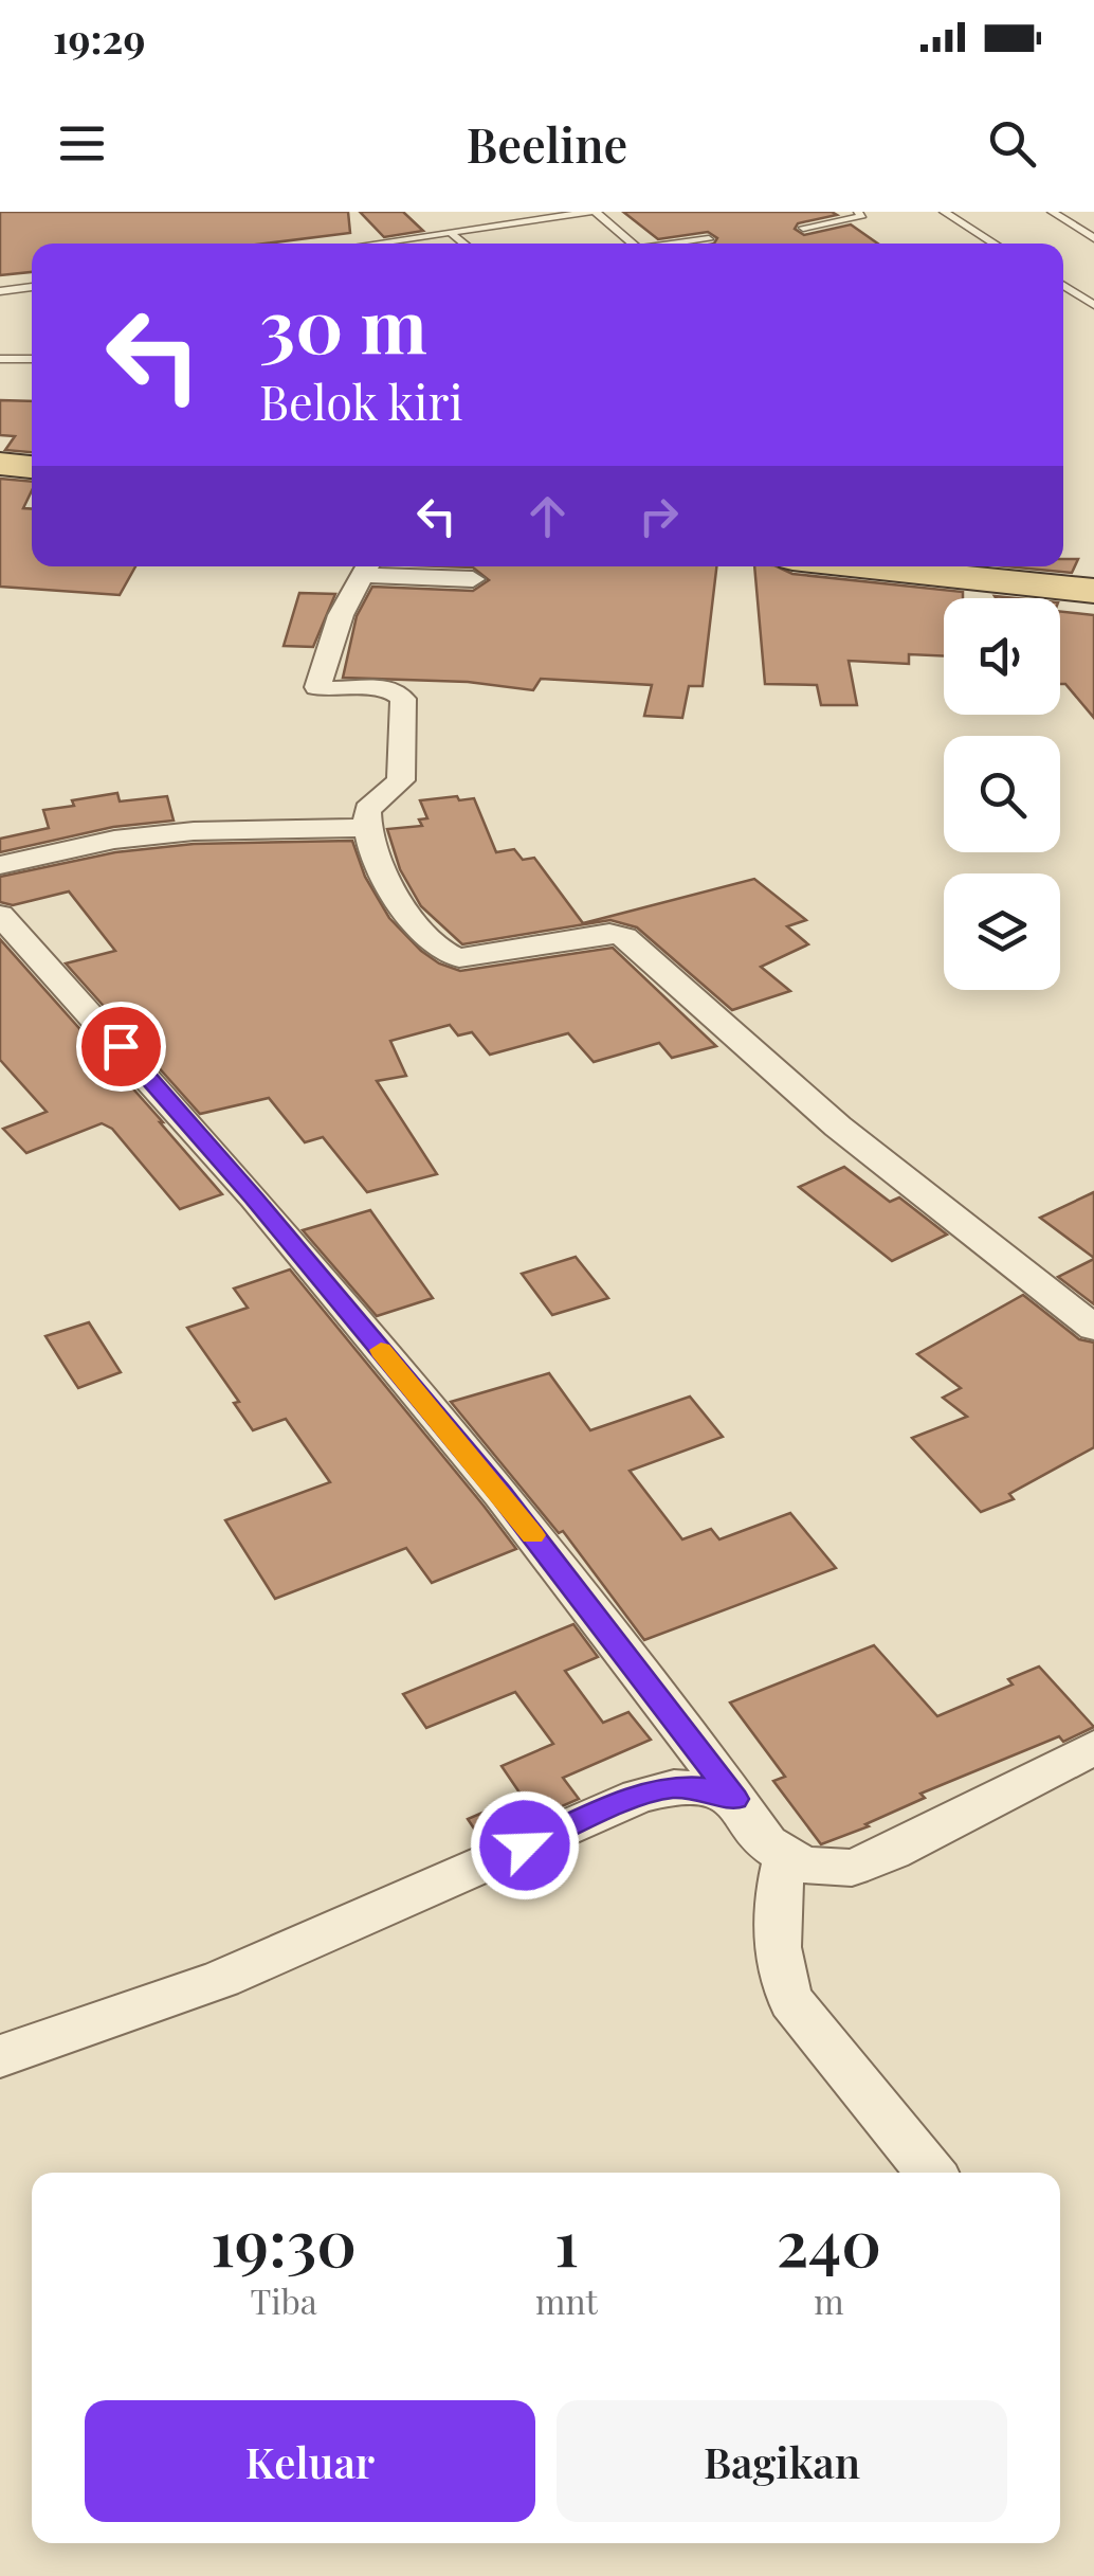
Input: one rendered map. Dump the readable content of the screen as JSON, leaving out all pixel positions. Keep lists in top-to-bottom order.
{
  "page": {
    "status": "19:29",
    "header": "Beeline",
    "turn": ["30 m", "Belok kiri"],
    "eta": [
      "19:30",
      "Tiba",
      "1",
      "mnt",
      "240",
      "m"
    ],
    "buttons": ["Keluar", "Bagikan"]
  }
}
